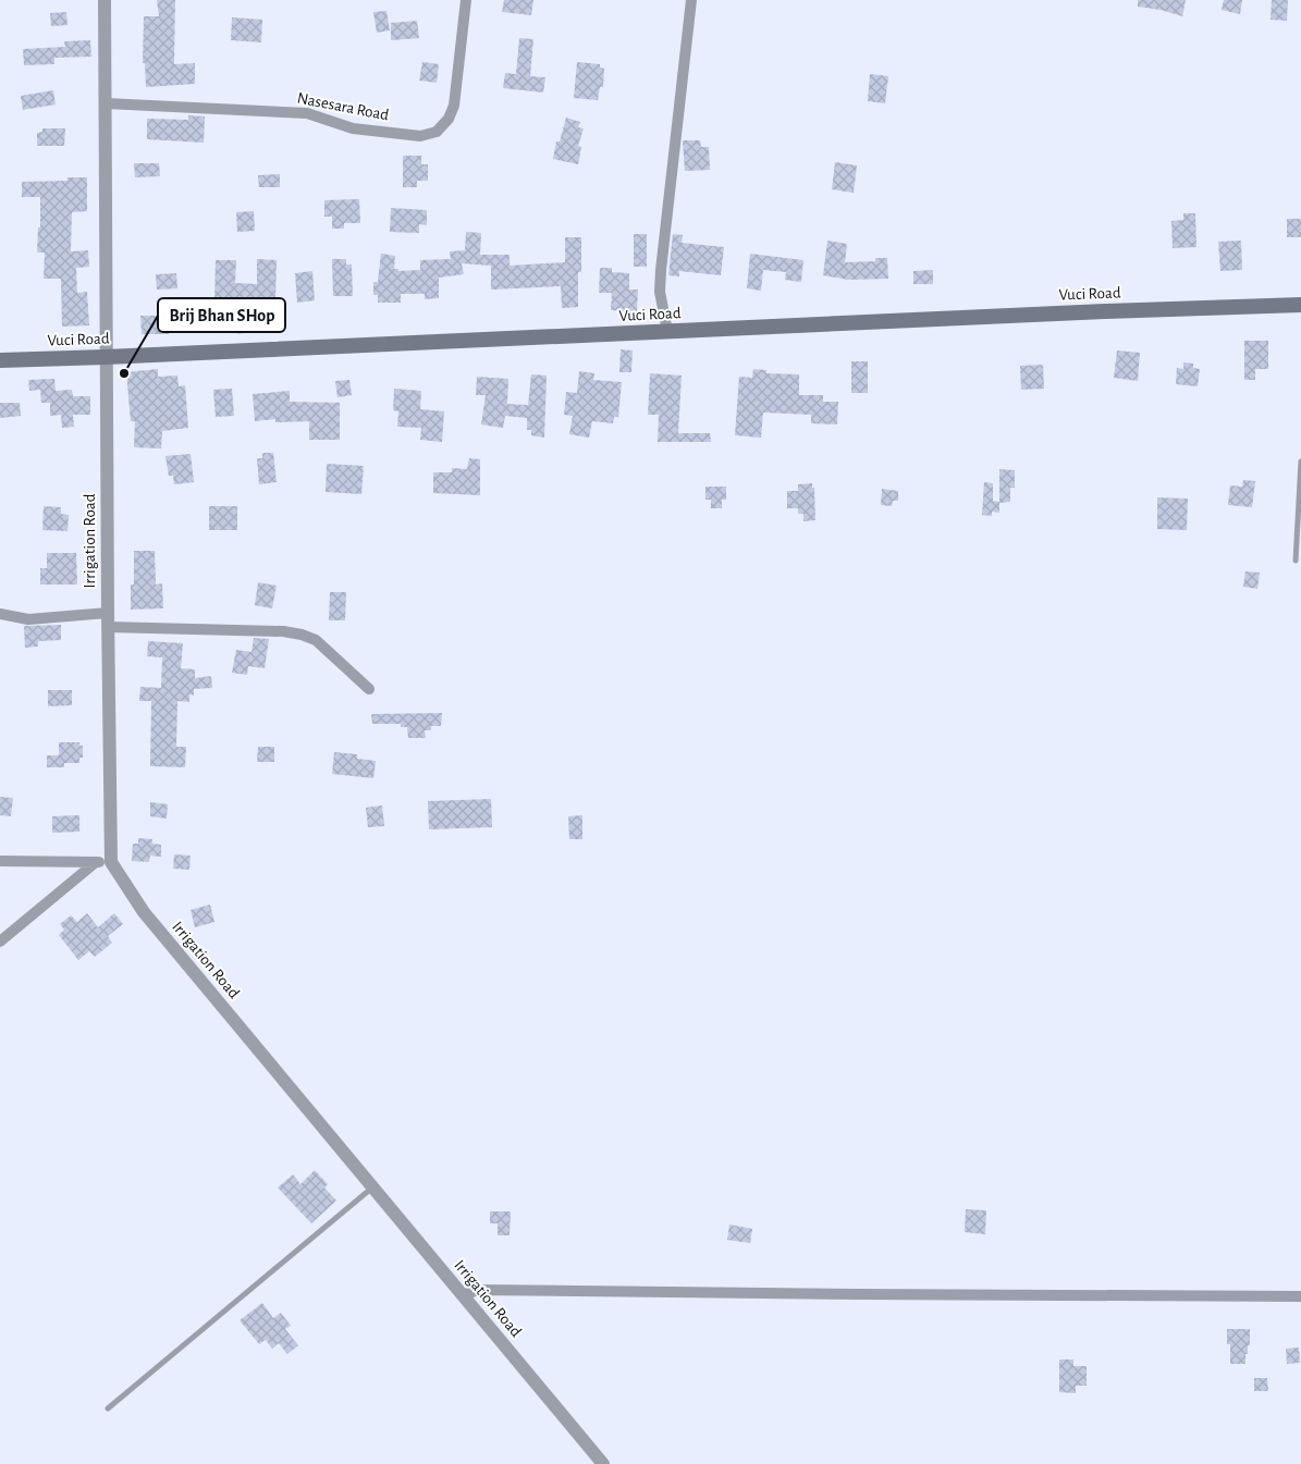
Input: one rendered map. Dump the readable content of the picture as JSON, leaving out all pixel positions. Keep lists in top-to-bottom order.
{
  "streets": {
    "main road": ["Vuci Road"],
    "street": ["Nasesara Road", "Irrigation Road"]
  },
  "crossings": [
    ["Nasesara Road", "Irrigation Road"],
    ["Vuci Road", "Irrigation Road"]
  ],
  "places": ["Brij Bhan SHop"]
}
